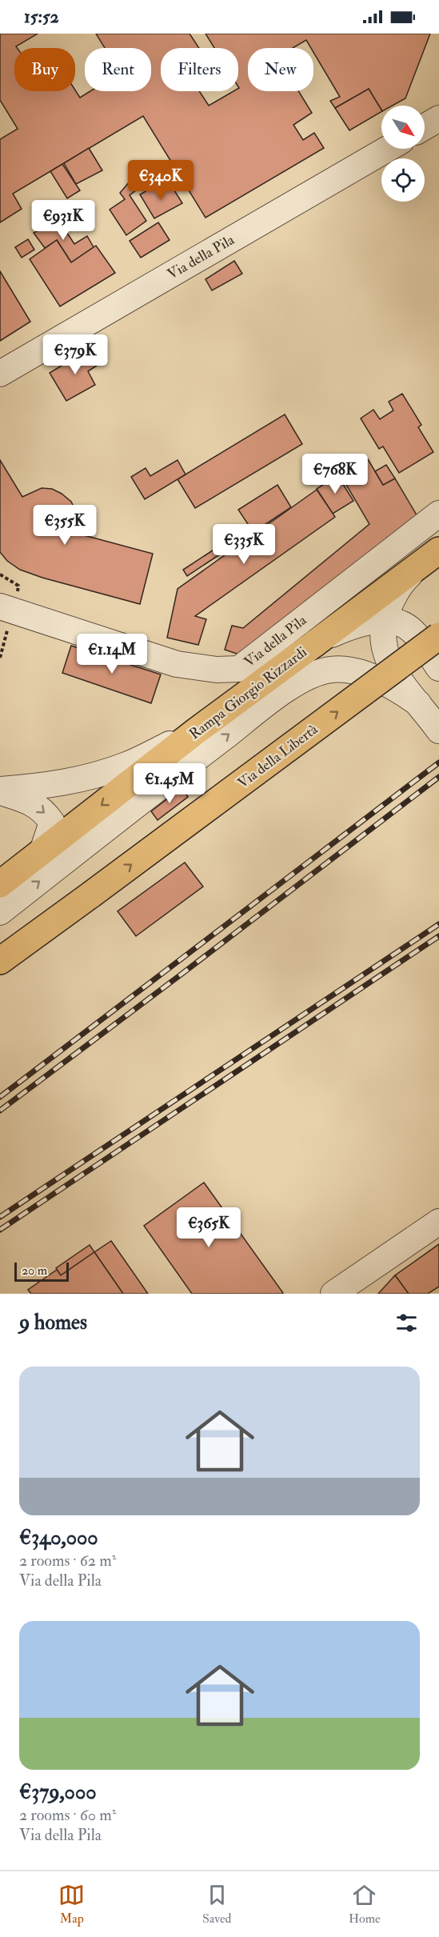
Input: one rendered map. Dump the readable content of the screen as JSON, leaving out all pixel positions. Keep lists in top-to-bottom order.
{
  "streets": {
    "main road": ["Rampa Giorgio Rizzardi", "Via della Libertà"],
    "street": ["Via della Pila"]
  },
  "one_way": ["Via della Libertà"],
  "scale_bar": "20 m",
  "north": "bottom right",
  "page": {
    "status": "15:52",
    "chip": [
      "Buy",
      "Rent",
      "Filters",
      "New"
    ],
    "price": [
      "€340K",
      "€931K",
      "€379K",
      "€768K",
      "€355K",
      "€335K",
      "€1.14M",
      "€1.45M",
      "€365K"
    ],
    "scale": "20 m",
    "heading": "9 homes",
    "list": [
      {
        "name": "€340,000",
        "note": "2 rooms · 62 m² · Via della Pila"
      },
      {
        "name": "€379,000",
        "note": "2 rooms · 60 m² · Via della Pila"
      }
    ],
    "tabs": ["Map", "Saved", "Home"]
  }
}
